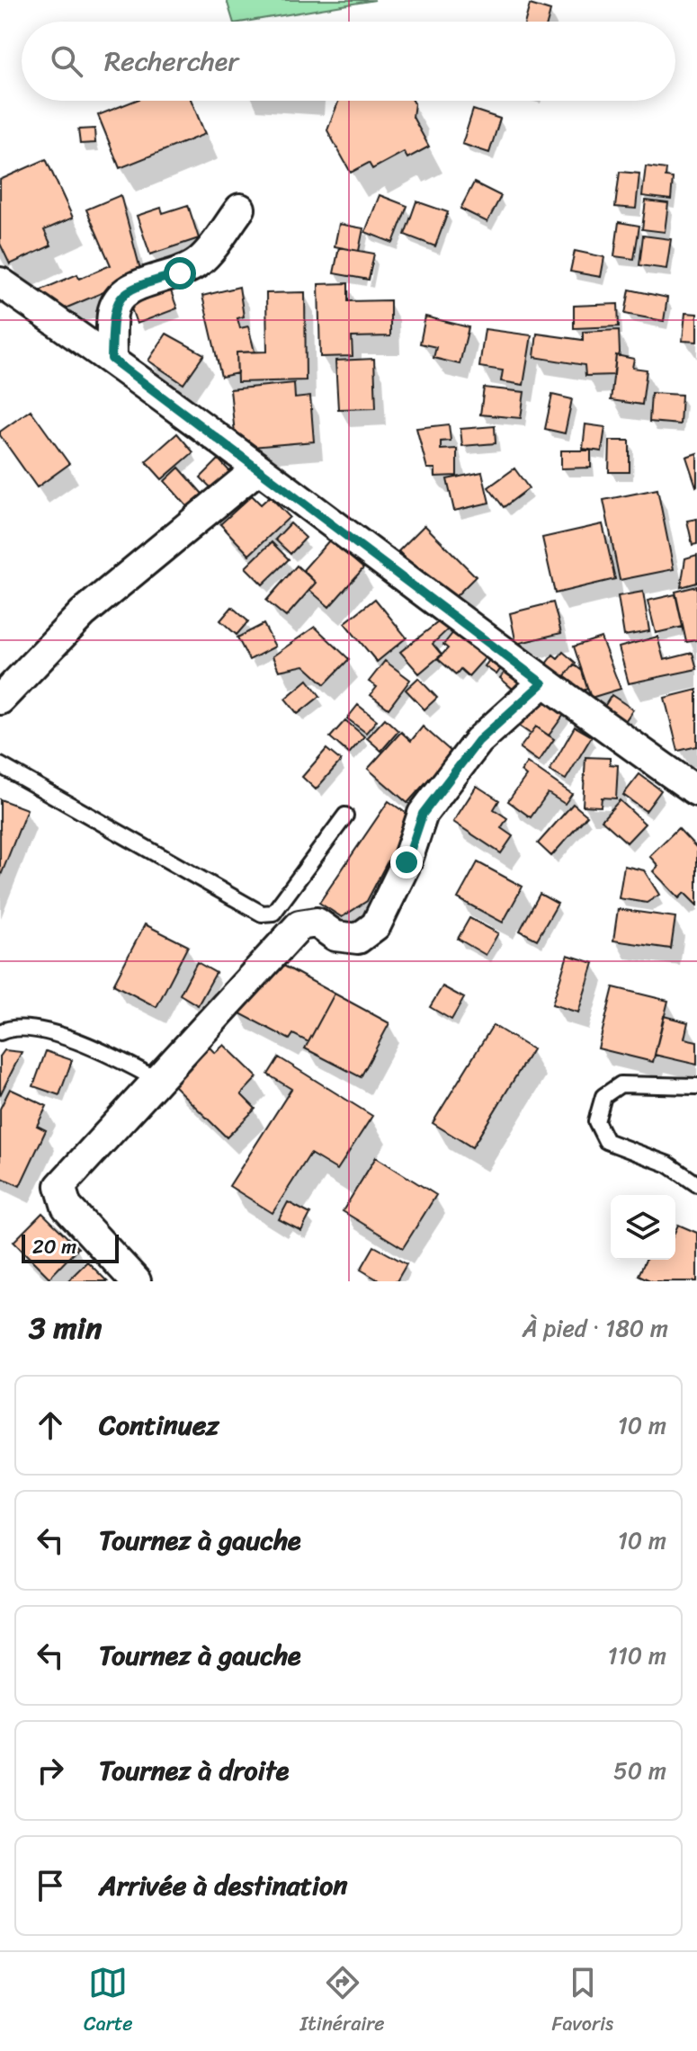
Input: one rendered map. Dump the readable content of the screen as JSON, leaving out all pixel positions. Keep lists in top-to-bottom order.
{
  "scale_bar": "20 m",
  "page": {
    "search": "Rechercher",
    "scale": "20 m",
    "heading": ["3 min", "À pied · 180 m"],
    "list": [
      ["Continuez", "10 m"],
      ["Tournez à gauche", "10 m"],
      ["Tournez à gauche", "110 m"],
      ["Tournez à droite", "50 m"],
      "Arrivée à destination"
    ],
    "nav": ["Carte", "Itinéraire", "Favoris"]
  }
}
